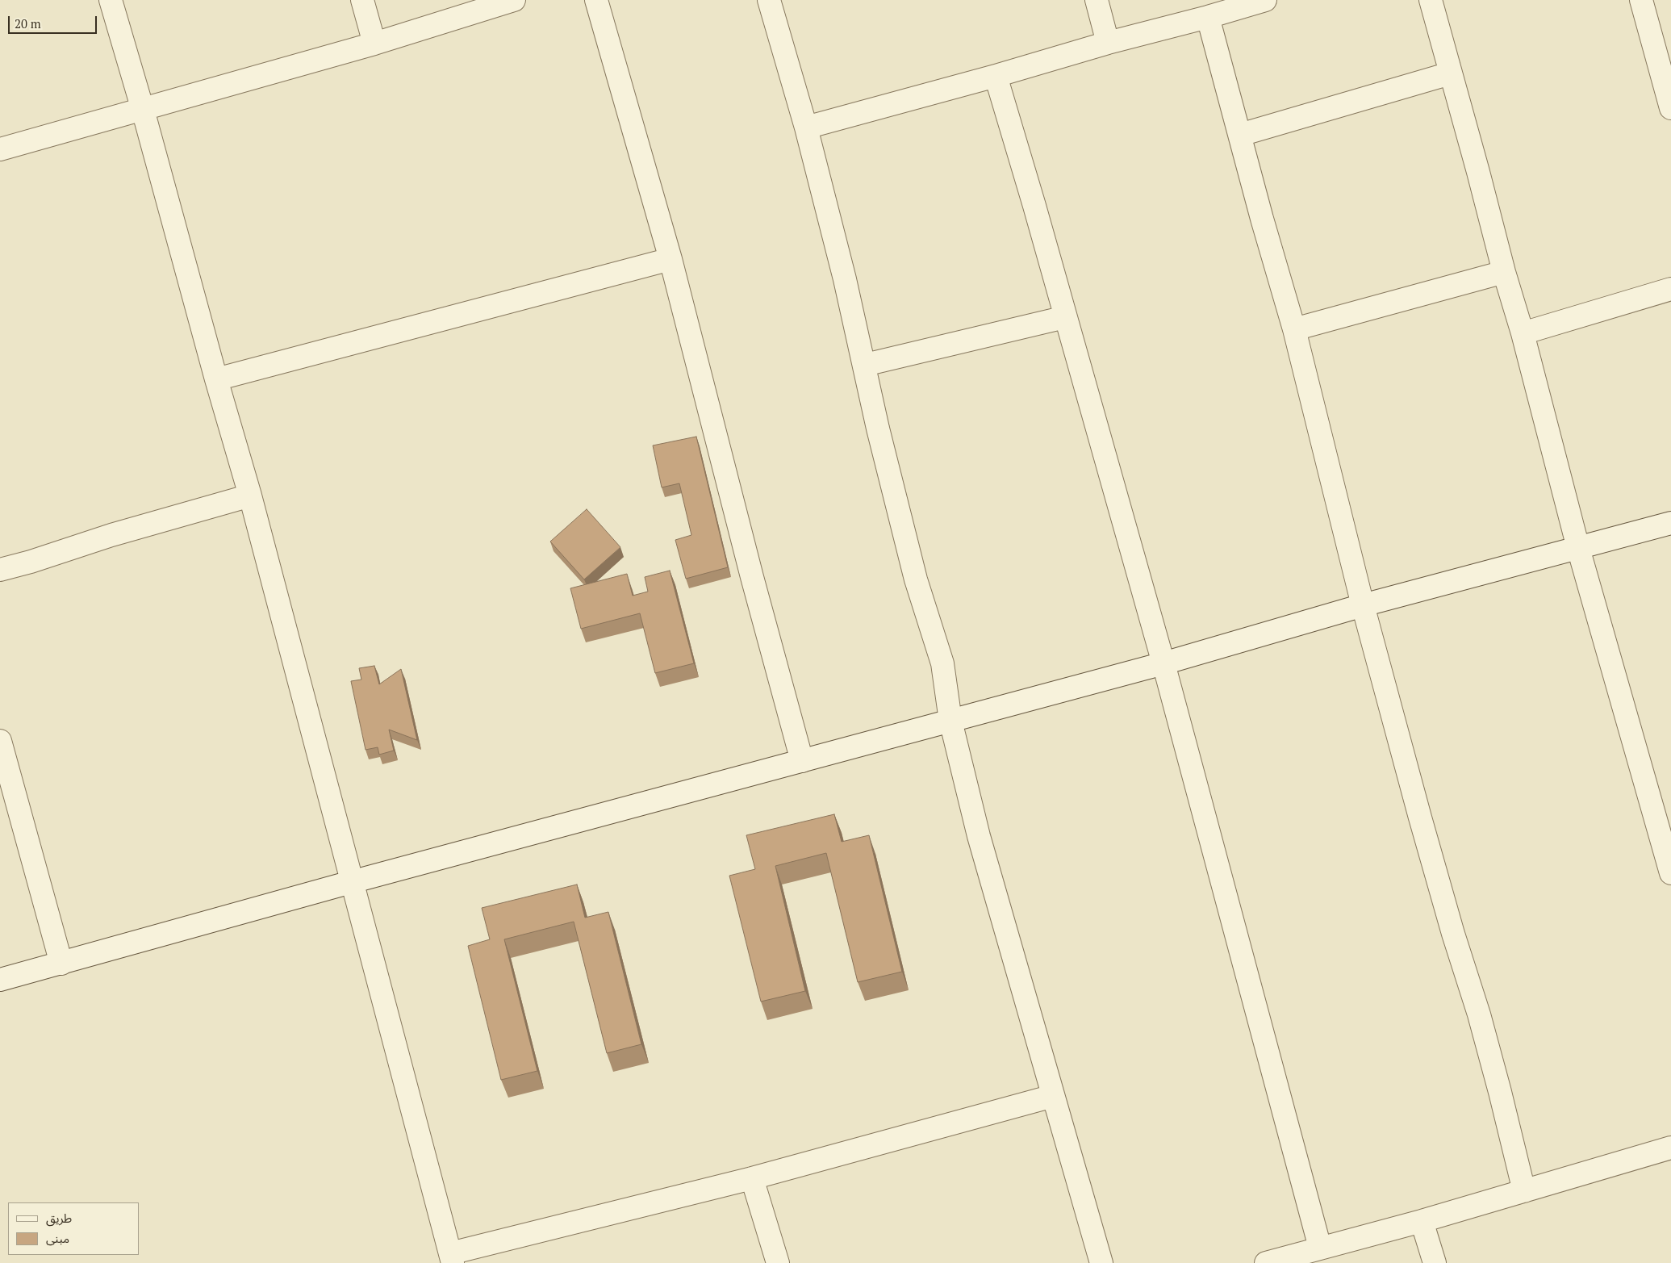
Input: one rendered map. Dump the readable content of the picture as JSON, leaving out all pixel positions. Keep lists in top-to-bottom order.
{
  "legend": ["طريق", "مبنى"],
  "scale_bar": "20 m"
}
